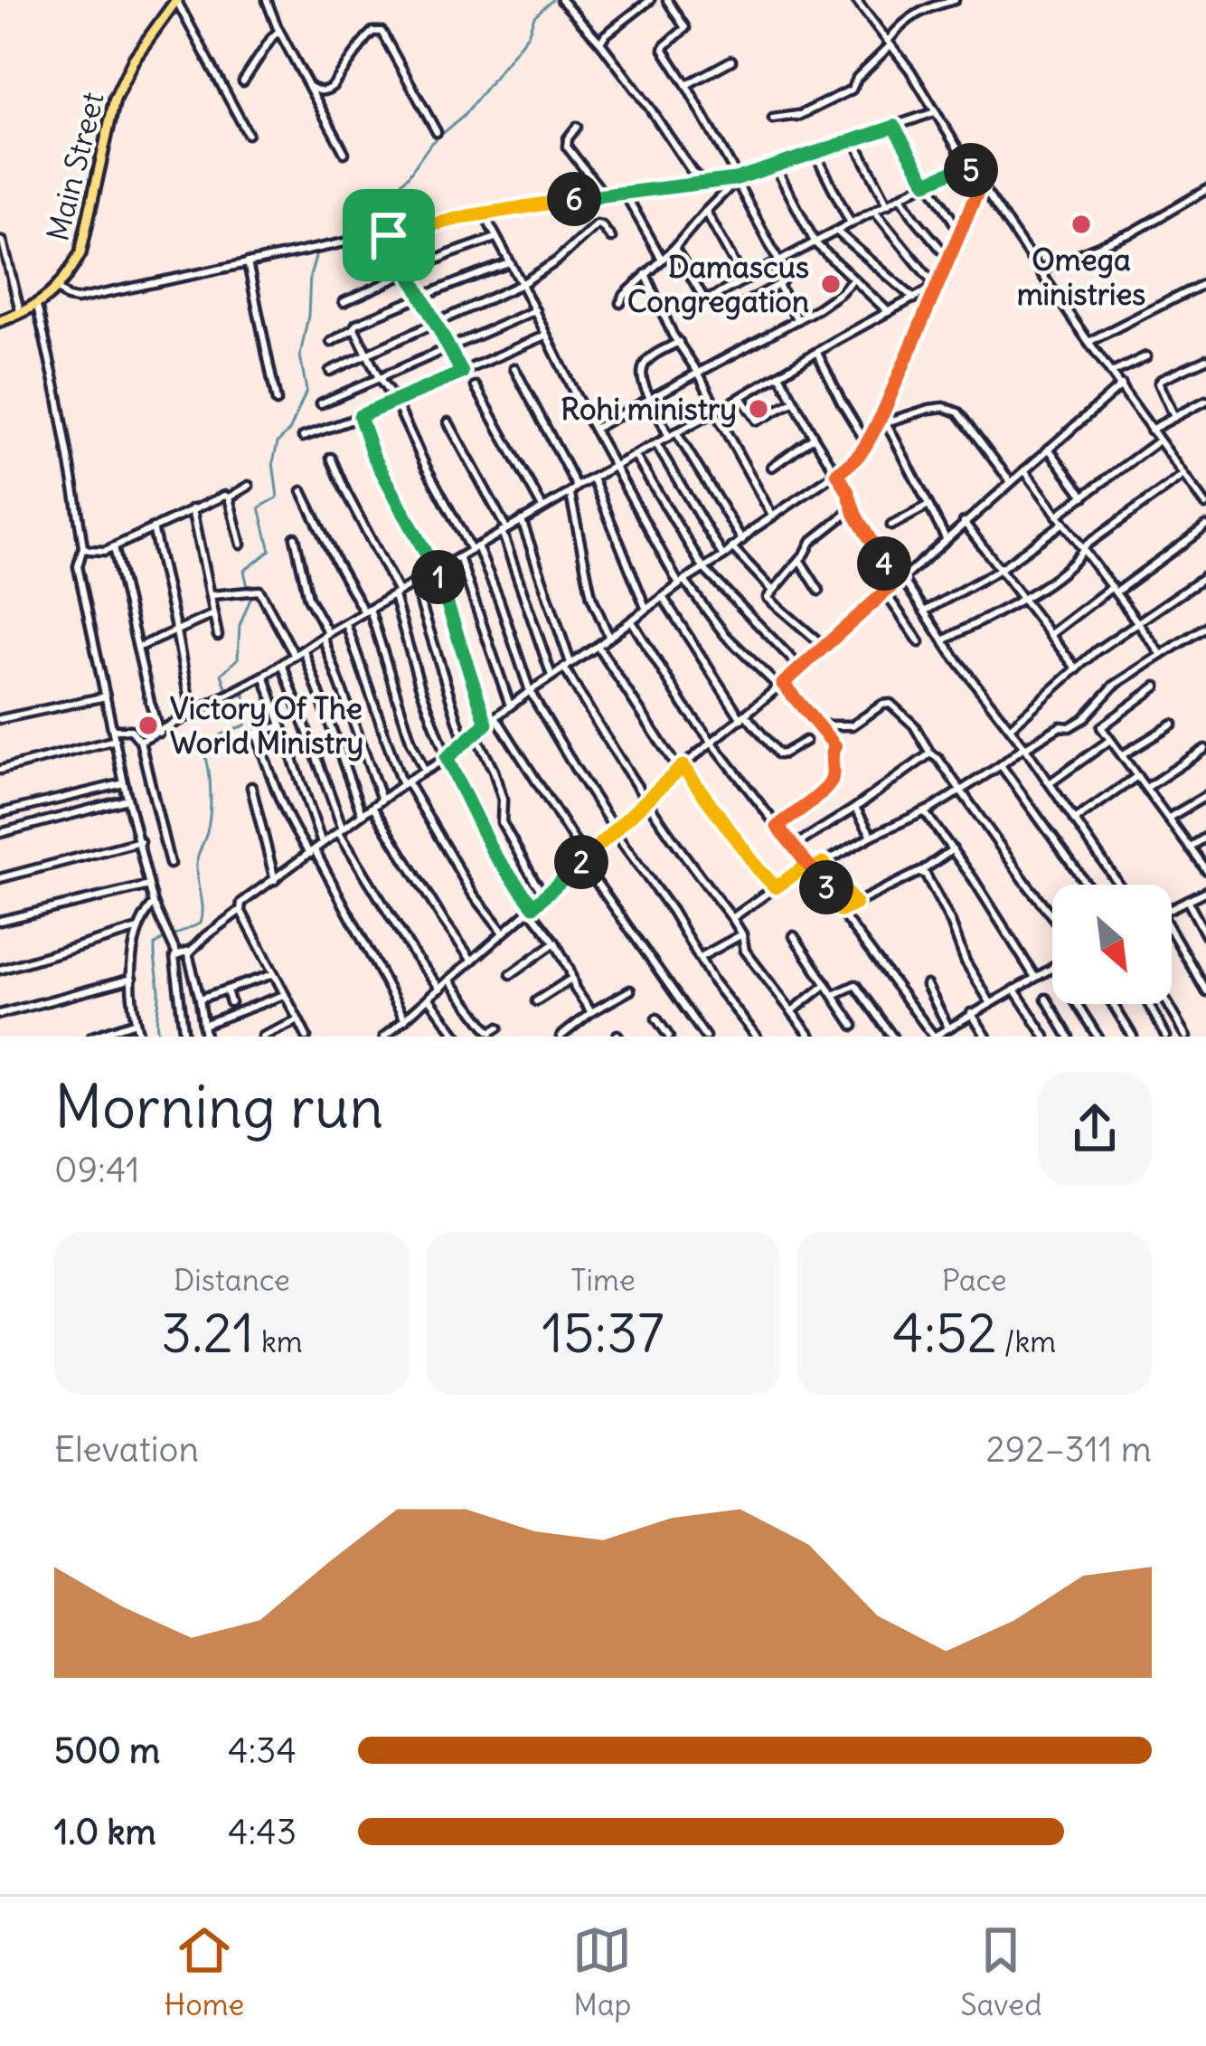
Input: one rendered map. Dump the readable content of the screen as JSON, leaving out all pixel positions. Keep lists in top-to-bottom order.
{
  "streets": {
    "main road": ["Main Street"]
  },
  "places": [
    "Omega ministries",
    "Damascus Congregation",
    "Rohi ministry",
    "Victory Of The World Ministry"
  ],
  "north": "bottom right",
  "page": {
    "pins": [
      "5",
      "6",
      "4",
      "1",
      "2",
      "3"
    ],
    "heading": ["Morning run", "09:41"],
    "stats": [
      ["Distance", "3.21 km"],
      ["Time", "15:37"],
      ["Pace", "4:52 /km"]
    ],
    "chart": ["Elevation", "292–311 m"],
    "list": [
      {
        "name": "500 m",
        "note": "4:34"
      },
      {
        "name": "1.0 km",
        "note": "4:43"
      }
    ],
    "tabs": ["Home", "Map", "Saved"]
  }
}
